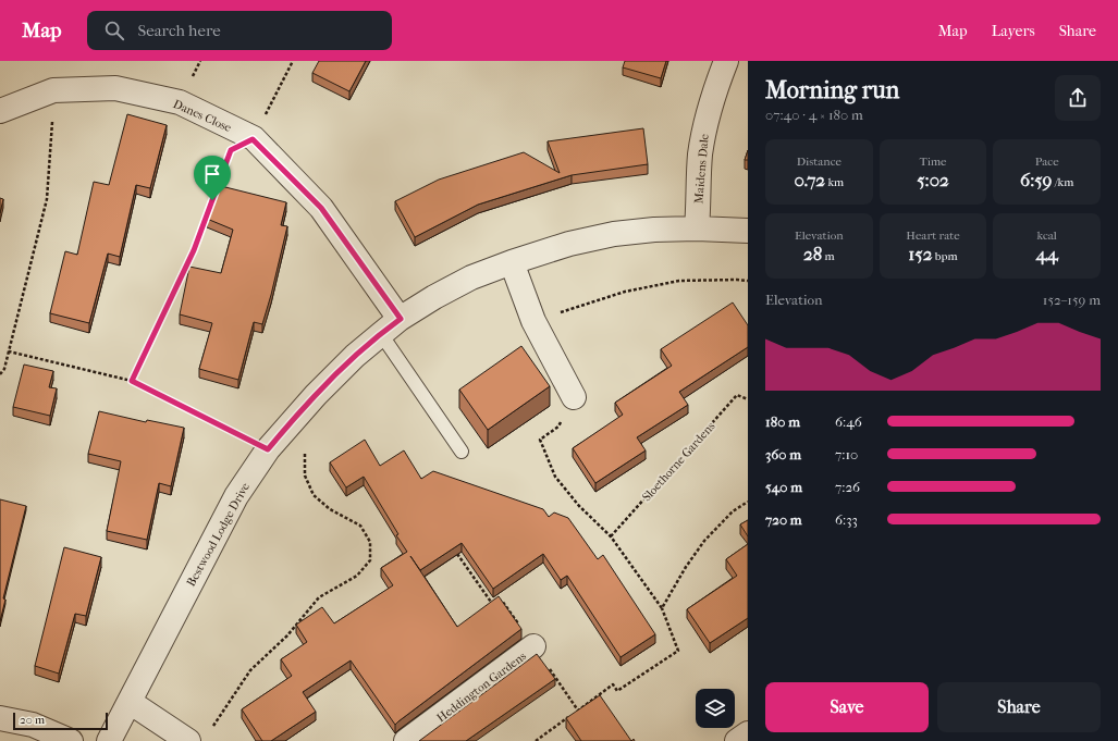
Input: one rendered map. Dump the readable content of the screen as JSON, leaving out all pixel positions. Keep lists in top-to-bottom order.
{
  "streets": {
    "street": [
      "Danes Close",
      "Maidens Dale",
      "Bestwood Lodge Drive",
      "Heddington Gardens"
    ],
    "path": ["Sloethorne Gardens"]
  },
  "crossings": [
    ["Danes Close", "Bestwood Lodge Drive"],
    ["Maidens Dale", "Bestwood Lodge Drive"]
  ],
  "scale_bar": "20 m",
  "page": {
    "header": "Map",
    "search": "Search here",
    "nav": ["Map", "Layers", "Share"],
    "heading": ["Morning run", "07:40 · 4 × 180 m"],
    "stats": [
      ["Distance", "0.72 km"],
      ["Time", "5:02"],
      ["Pace", "6:59 /km"],
      ["Elevation", "28 m"],
      ["Heart rate", "152 bpm"],
      ["kcal", "44"]
    ],
    "chart": ["Elevation", "152–159 m"],
    "list": [
      {
        "name": "180 m",
        "note": "6:46"
      },
      {
        "name": "360 m",
        "note": "7:10"
      },
      {
        "name": "540 m",
        "note": "7:26"
      },
      {
        "name": "720 m",
        "note": "6:33"
      }
    ],
    "buttons": ["Save", "Share"],
    "scale": "20 m"
  }
}
